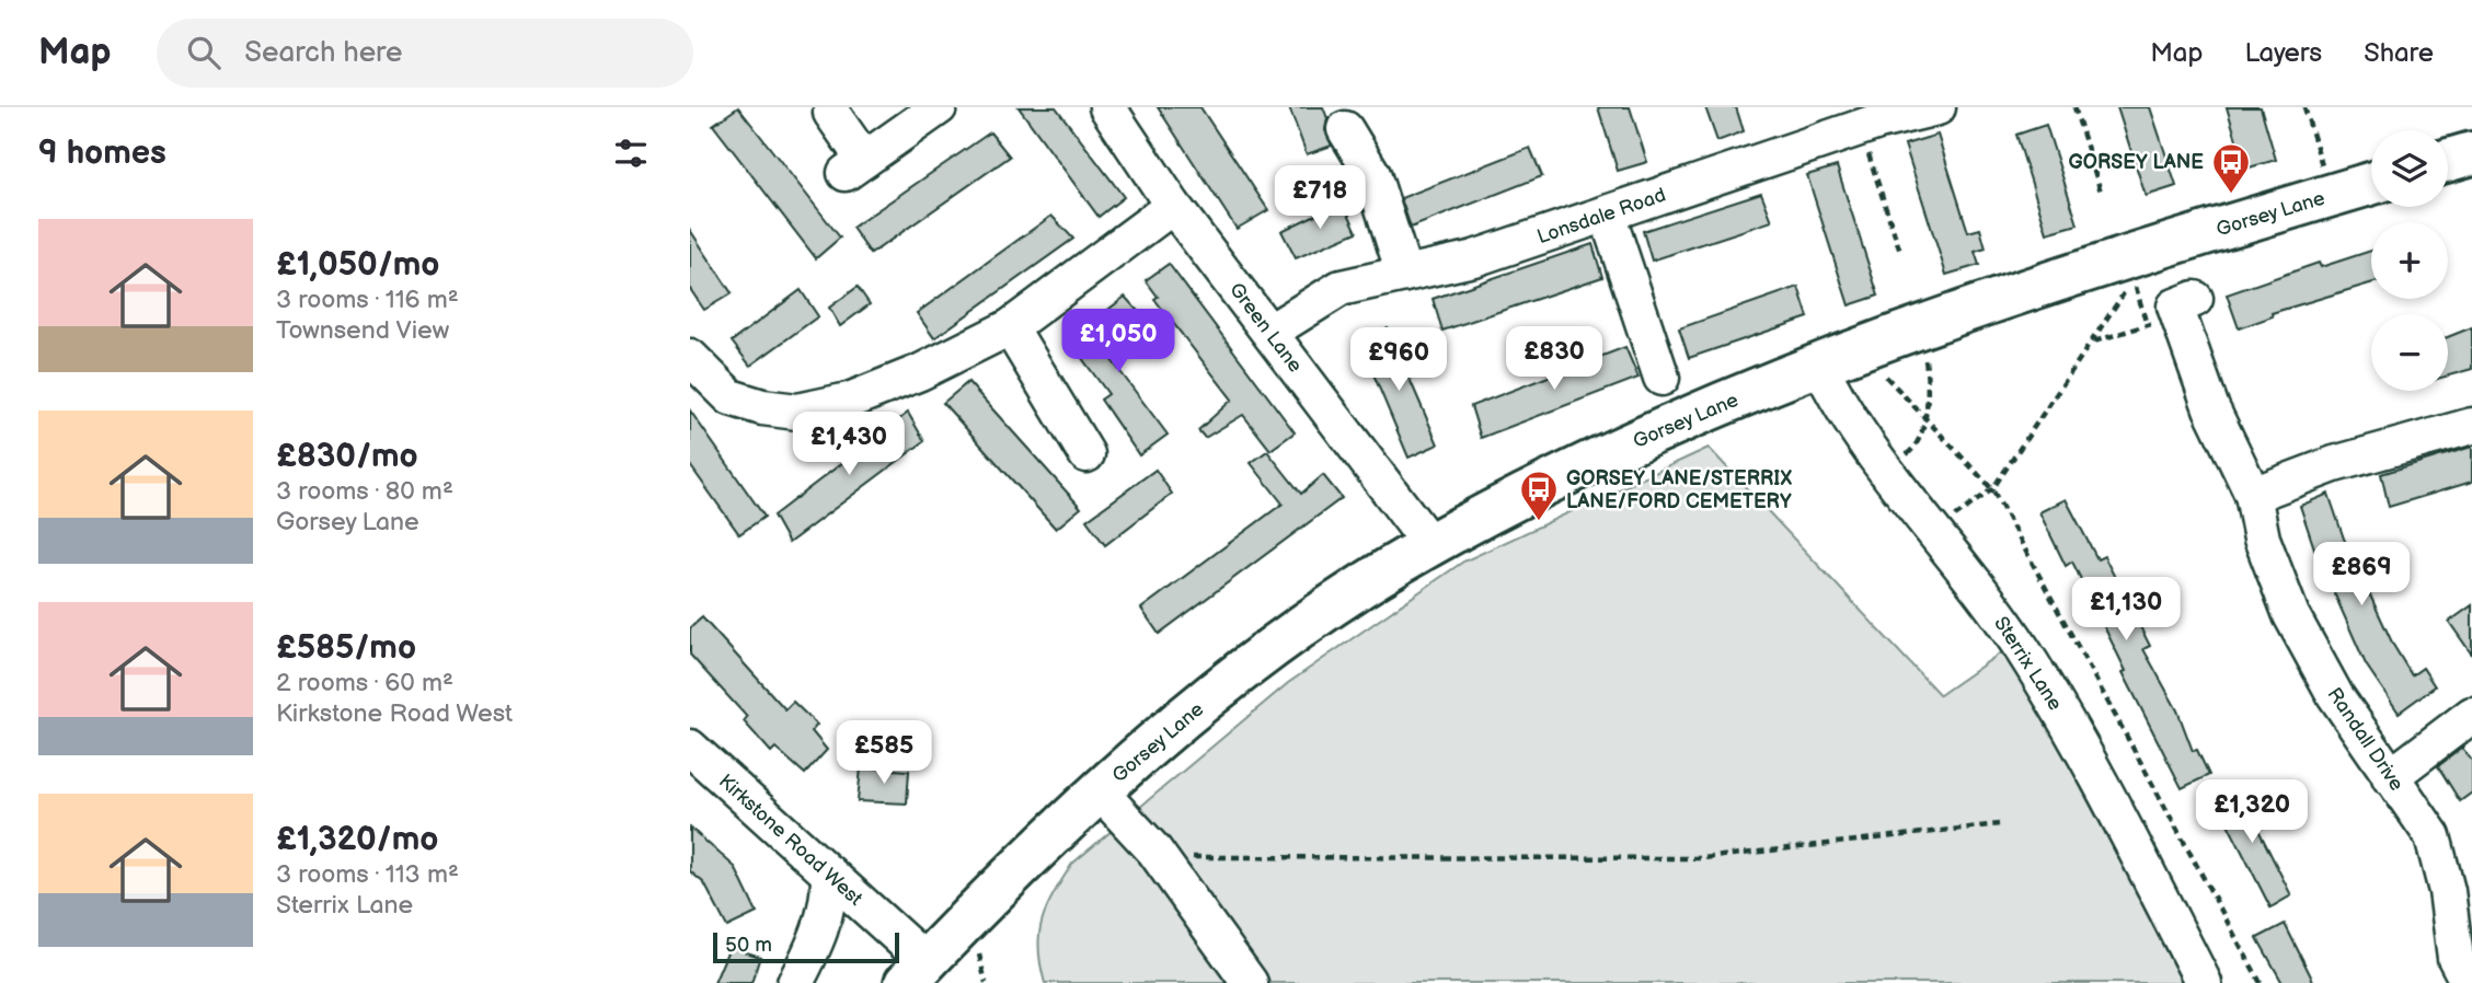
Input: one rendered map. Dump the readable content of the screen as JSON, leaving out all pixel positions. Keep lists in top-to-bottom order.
{
  "streets": {
    "main road": ["Gorsey Lane"],
    "street": [
      "Lonsdale Road",
      "Green Lane",
      "Sterrix Lane",
      "Randall Drive",
      "Kirkstone Road West"
    ]
  },
  "crossings": [
    ["Gorsey Lane", "Green Lane"],
    ["Gorsey Lane", "Sterrix Lane"],
    ["Gorsey Lane", "Kirkstone Road West"],
    ["Lonsdale Road", "Green Lane"]
  ],
  "places": {
    "bus stop": ["GORSEY LANE", "GORSEY LANE/STERRIX LANE/FORD CEMETERY"]
  },
  "scale_bar": "50 m",
  "page": {
    "header": "Map",
    "search": "Search here",
    "nav": ["Map", "Layers", "Share"],
    "heading": "9 homes",
    "map_buttons": ["+", "−"],
    "price": [
      "£718",
      "£1,050",
      "£830",
      "£960",
      "£1,430",
      "£869",
      "£1,130",
      "£585",
      "£1,320"
    ],
    "list": [
      {
        "name": "£1,050/mo",
        "note": "3 rooms · 116 m² · Townsend View"
      },
      {
        "name": "£830/mo",
        "note": "3 rooms · 80 m² · Gorsey Lane"
      },
      {
        "name": "£585/mo",
        "note": "2 rooms · 60 m² · Kirkstone Road West"
      },
      {
        "name": "£1,320/mo",
        "note": "3 rooms · 113 m² · Sterrix Lane"
      }
    ],
    "scale": "50 m"
  }
}
